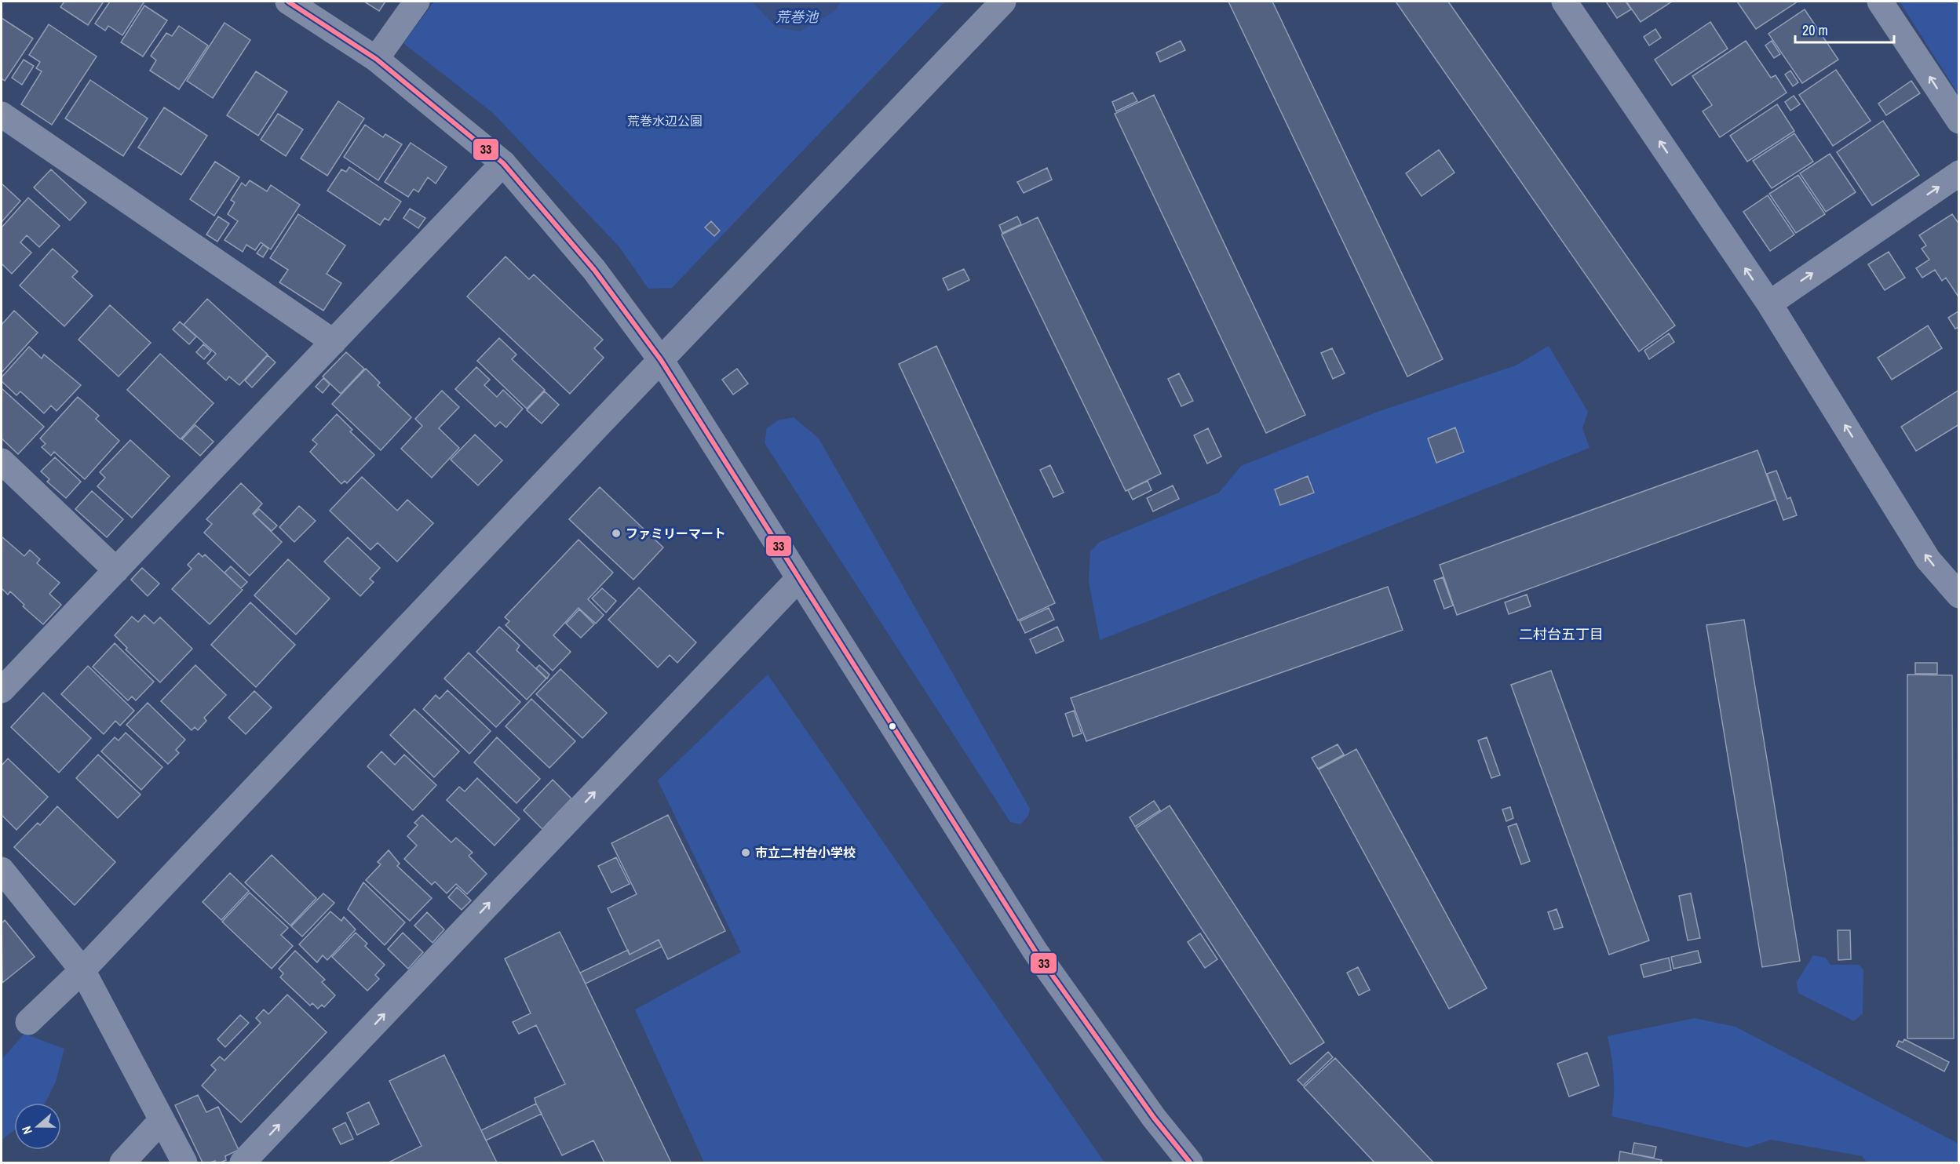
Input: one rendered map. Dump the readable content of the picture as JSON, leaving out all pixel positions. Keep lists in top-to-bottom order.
{
  "districts": ["二村台五丁目"],
  "water": ["荒巻池"],
  "parks": ["荒巻水辺公園"],
  "places": ["ファミリーマート", "市立二村台小学校"],
  "lines": ["transit line 33"],
  "scale_bar": "20 m",
  "north": "left"
}
